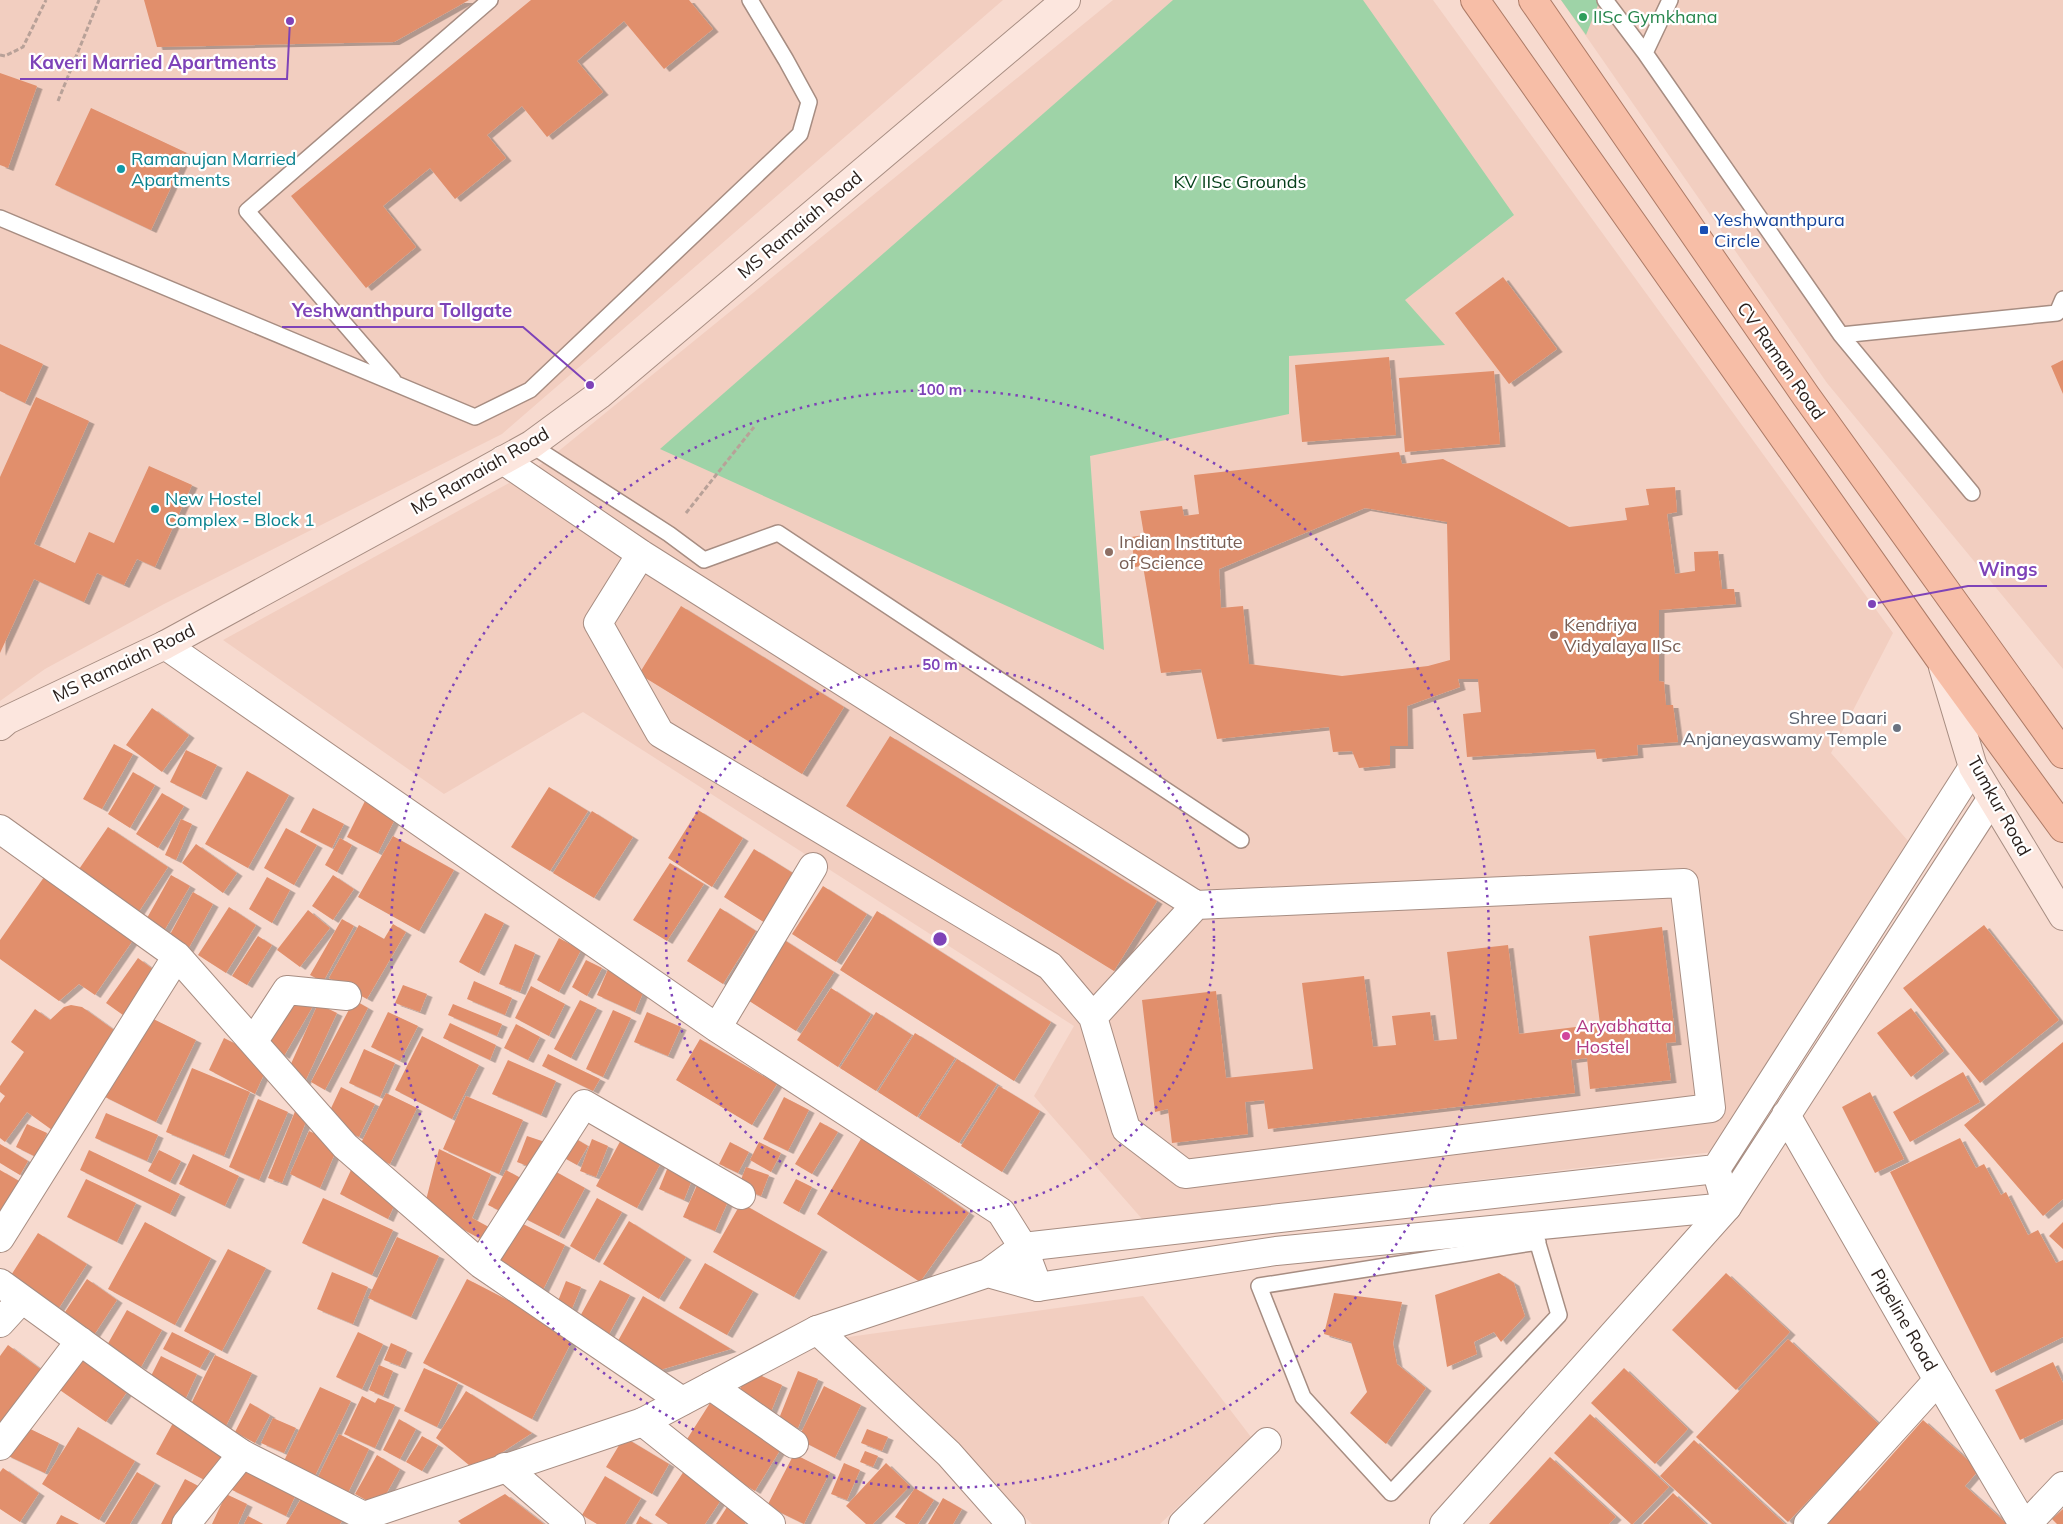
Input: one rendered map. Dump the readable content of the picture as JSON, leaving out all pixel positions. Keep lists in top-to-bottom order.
{
  "streets": {
    "highway": ["CV Raman Road"],
    "main road": ["MS Ramaiah Road", "Tumkur Road"],
    "street": ["Pipeline Road"]
  },
  "parks": ["KV IISc Grounds"],
  "places": {
    "other": [
      "IISc Gymkhana",
      "Kaveri Married Apartments",
      "Ramanujan Married Apartments",
      "Yeshwanthpura Tollgate",
      "New Hostel Complex - Block 1",
      "Indian Institute of Science",
      "Wings",
      "Kendriya Vidyalaya IISc",
      "Shree Daari Anjaneyaswamy Temple",
      "Aryabhatta Hostel"
    ],
    "transit": ["Yeshwanthpura Circle"]
  },
  "rings": ["100 m", "50 m"]
}
